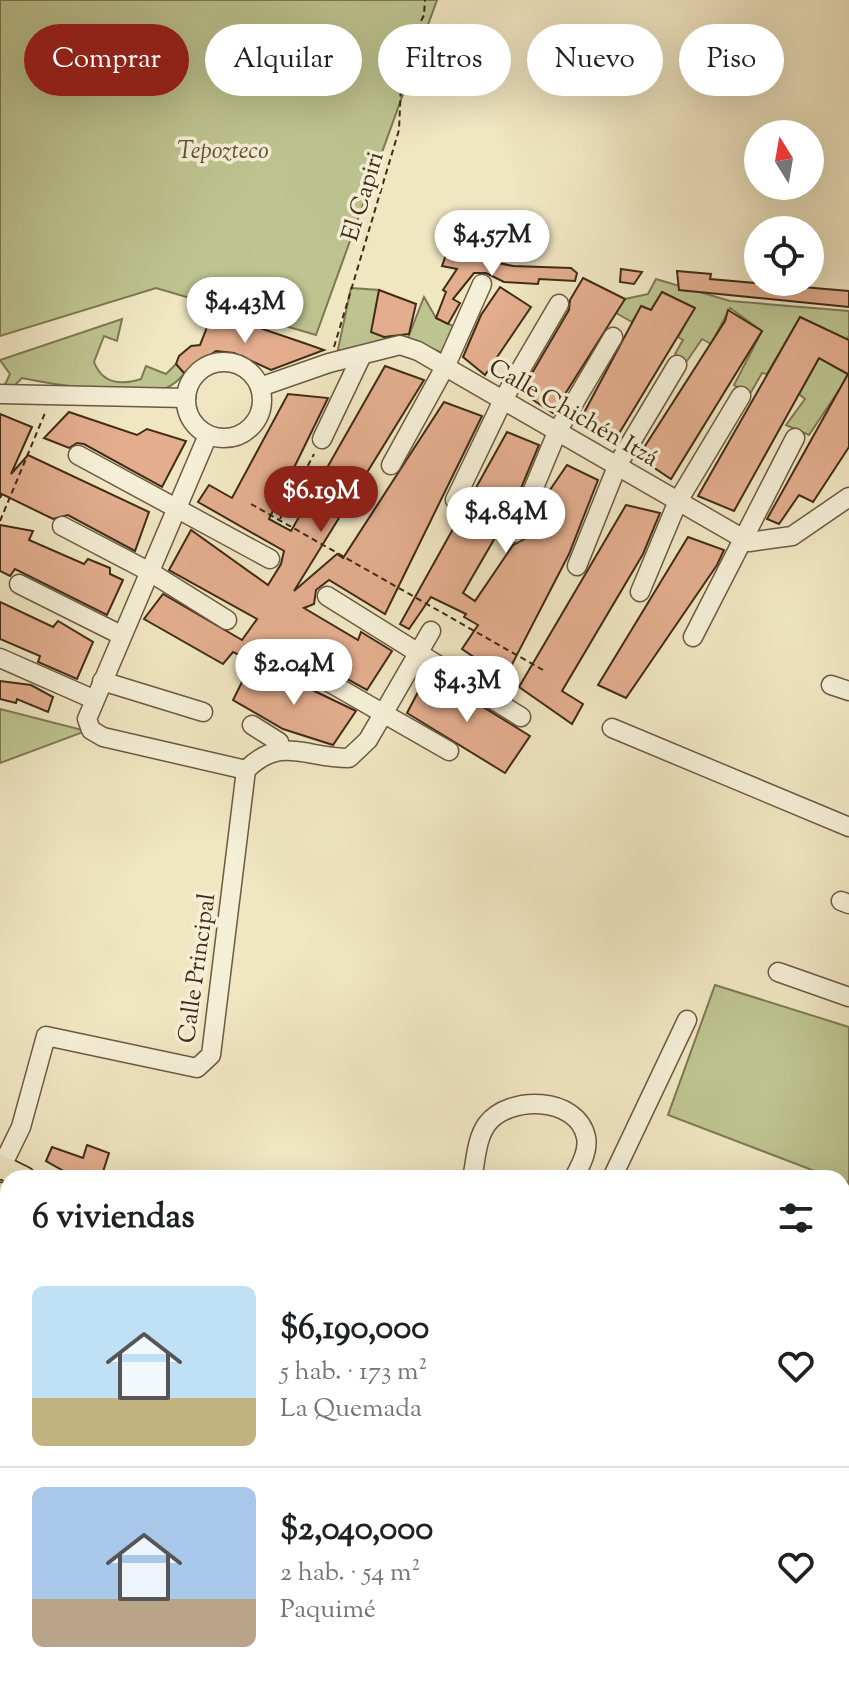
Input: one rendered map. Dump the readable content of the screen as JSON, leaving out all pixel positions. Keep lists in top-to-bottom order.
{
  "streets": {
    "street": ["Calle Chichén Itzá", "Calle Principal"],
    "path": ["El Capiri"]
  },
  "crossings": [
    ["El Capiri", "Calle Chichén Itzá"]
  ],
  "parks": ["Tepozteco"],
  "north": "top",
  "page": {
    "chip": [
      "Comprar",
      "Alquilar",
      "Filtros",
      "Nuevo",
      "Piso"
    ],
    "price": [
      "$4.57M",
      "$4.43M",
      "$6.19M",
      "$4.84M",
      "$2.04M",
      "$4.3M"
    ],
    "heading": "6 viviendas",
    "list": [
      {
        "name": "$6,190,000",
        "note": "5 hab. · 173 m² · La Quemada"
      },
      {
        "name": "$2,040,000",
        "note": "2 hab. · 54 m² · Paquimé"
      }
    ]
  }
}
